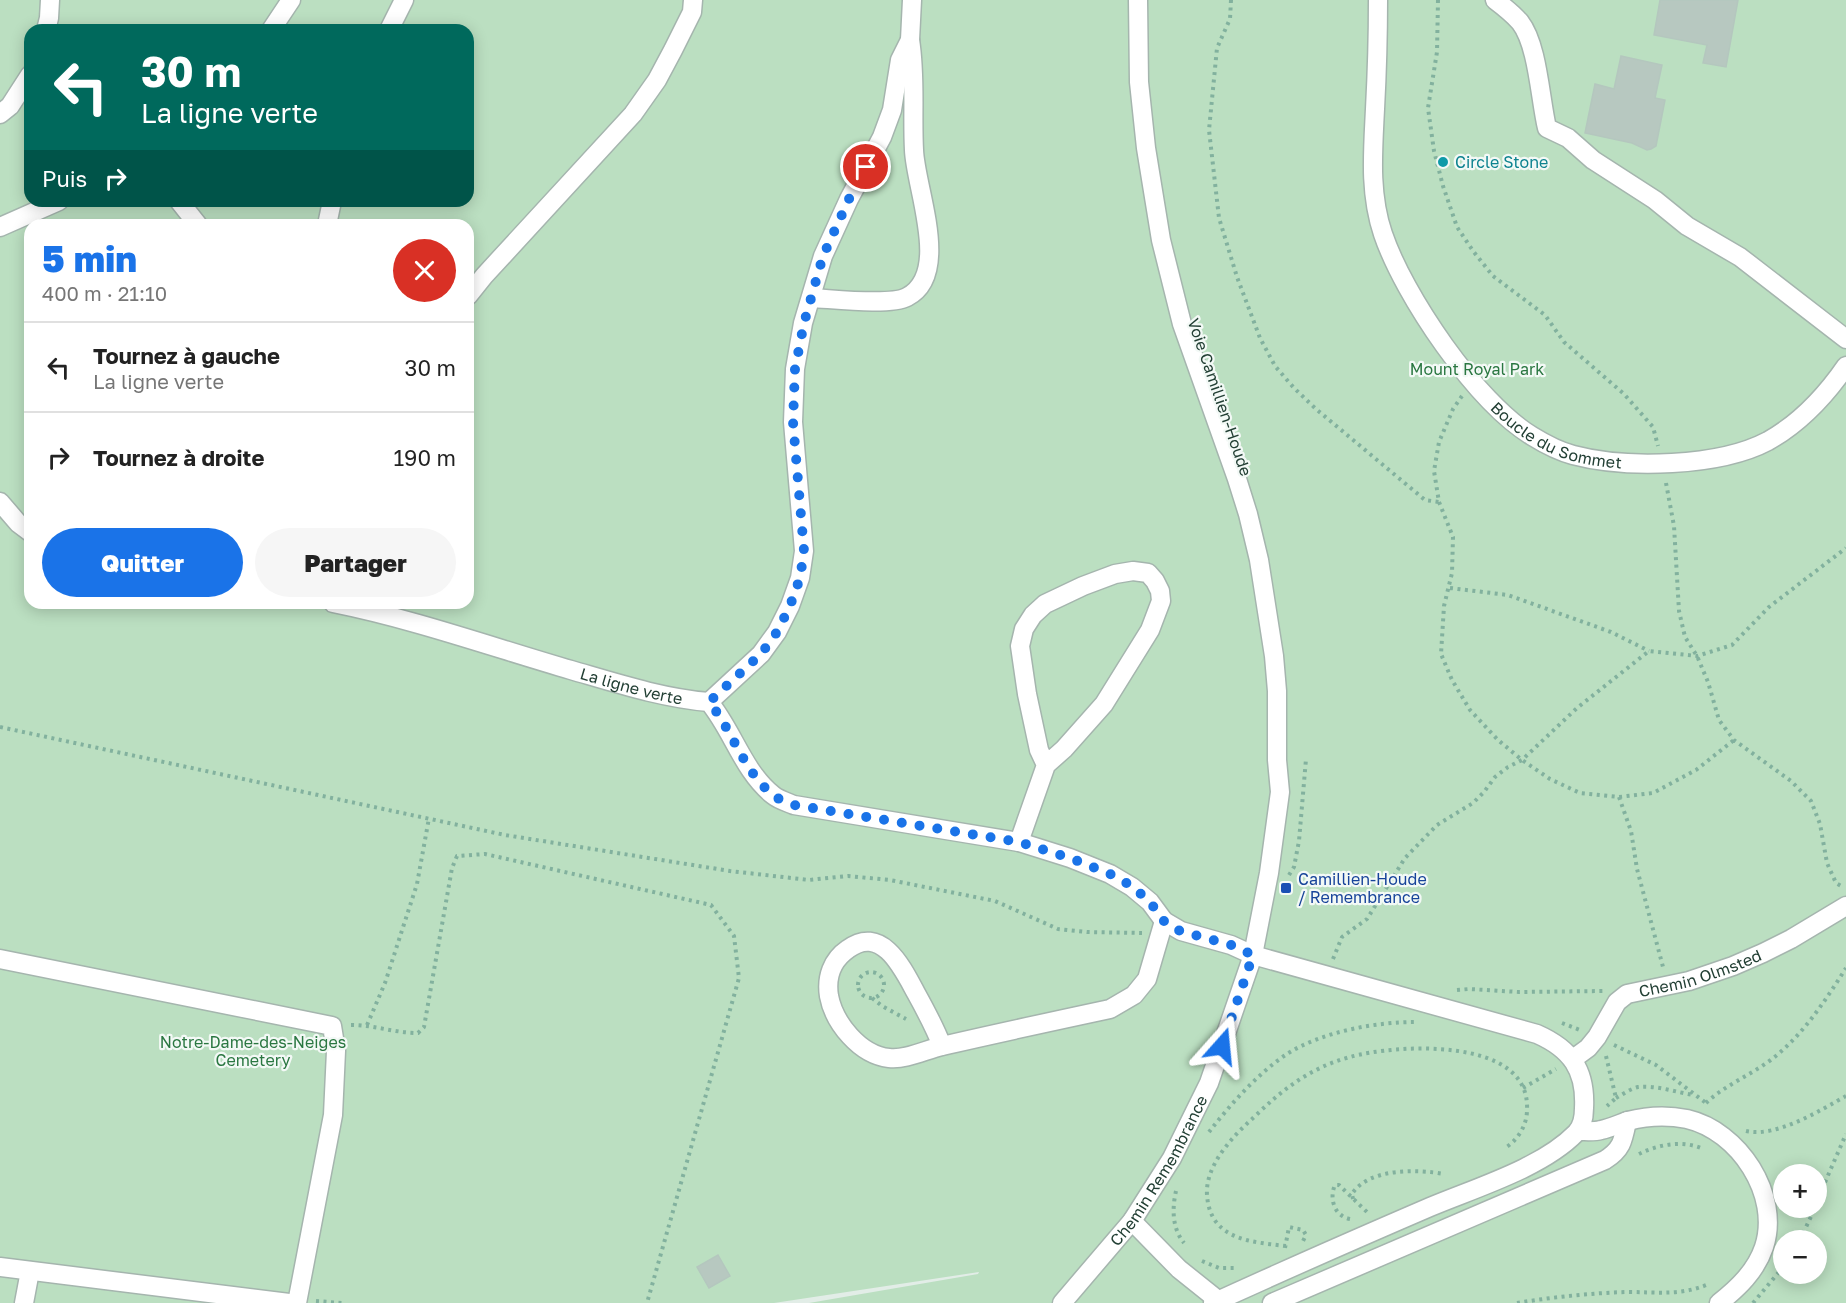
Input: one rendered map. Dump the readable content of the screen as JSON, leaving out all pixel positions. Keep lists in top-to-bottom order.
{
  "streets": {
    "street": [
      "Voie Camillien-Houde",
      "Boucle du Sommet",
      "La ligne verte",
      "Chemin Olmsted",
      "Chemin Remembrance"
    ]
  },
  "crossings": [
    ["Voie Camillien-Houde", "Chemin Remembrance"]
  ],
  "parks": ["Mount Royal Park", "Notre-Dame-des-Neiges Cemetery"],
  "places": {
    "other": ["Circle Stone"],
    "transit": ["Camillien-Houde / Remembrance"]
  },
  "page": {
    "turn": ["30 m", "La ligne verte"],
    "then": "Puis",
    "heading": ["5 min", "400 m · 21:10"],
    "list": [
      {
        "name": "Tournez à gauche",
        "note": "La ligne verte",
        "value": "30 m"
      },
      {
        "name": "Tournez à droite",
        "value": "190 m"
      }
    ],
    "buttons": ["Quitter", "Partager"],
    "map_buttons": ["+", "−"]
  }
}
